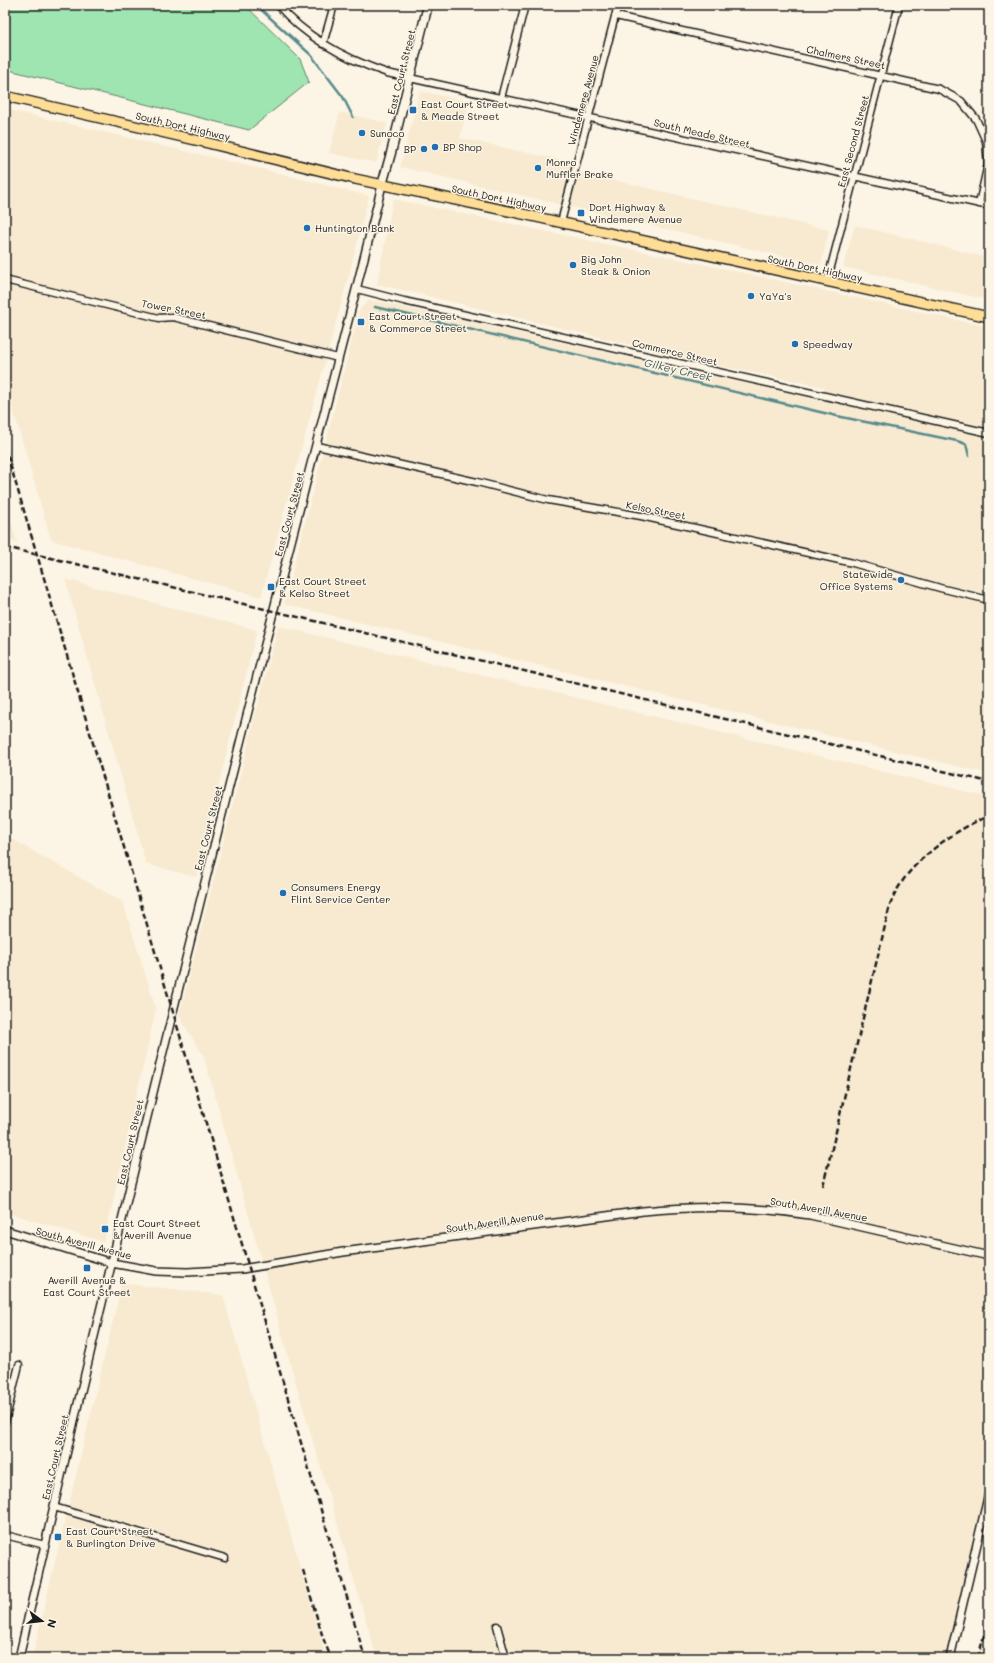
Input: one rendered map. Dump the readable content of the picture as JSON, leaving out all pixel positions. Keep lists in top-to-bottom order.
{
  "streets": {
    "main road": ["East Court Street", "South Dort Highway"],
    "street": [
      "Chalmers Street",
      "Windemere Avenue",
      "South Meade Street",
      "East Second Street",
      "Tower Street",
      "Commerce Street",
      "Kelso Street",
      "South Averill Avenue"
    ]
  },
  "crossings": [
    ["Chalmers Street", "Windemere Avenue"],
    ["Chalmers Street", "South Meade Street"],
    ["Chalmers Street", "East Second Street"],
    ["East Court Street", "South Dort Highway"],
    ["East Court Street", "South Meade Street"],
    ["East Court Street", "Tower Street"],
    ["East Court Street", "Commerce Street"],
    ["East Court Street", "Kelso Street"],
    ["East Court Street", "South Averill Avenue"],
    ["Windemere Avenue", "South Dort Highway"],
    ["Windemere Avenue", "South Meade Street"],
    ["South Dort Highway", "East Second Street"],
    ["South Meade Street", "East Second Street"]
  ],
  "water": ["Gilkey Creek"],
  "places": {
    "transit": [
      "East Court Street & Meade Street",
      "Dort Highway & Windemere Avenue",
      "East Court Street & Commerce Street",
      "East Court Street & Kelso Street",
      "East Court Street & Averill Avenue",
      "Averill Avenue & East Court Street",
      "East Court Street & Burlington Drive"
    ],
    "other": [
      "Sunoco",
      "BP Shop",
      "BP",
      "Monro Muffler Brake",
      "Huntington Bank",
      "Big John Steak & Onion",
      "YaYa's",
      "Speedway",
      "Statewide Office Systems",
      "Consumers Energy Flint Service Center"
    ]
  },
  "north": "right"
}
